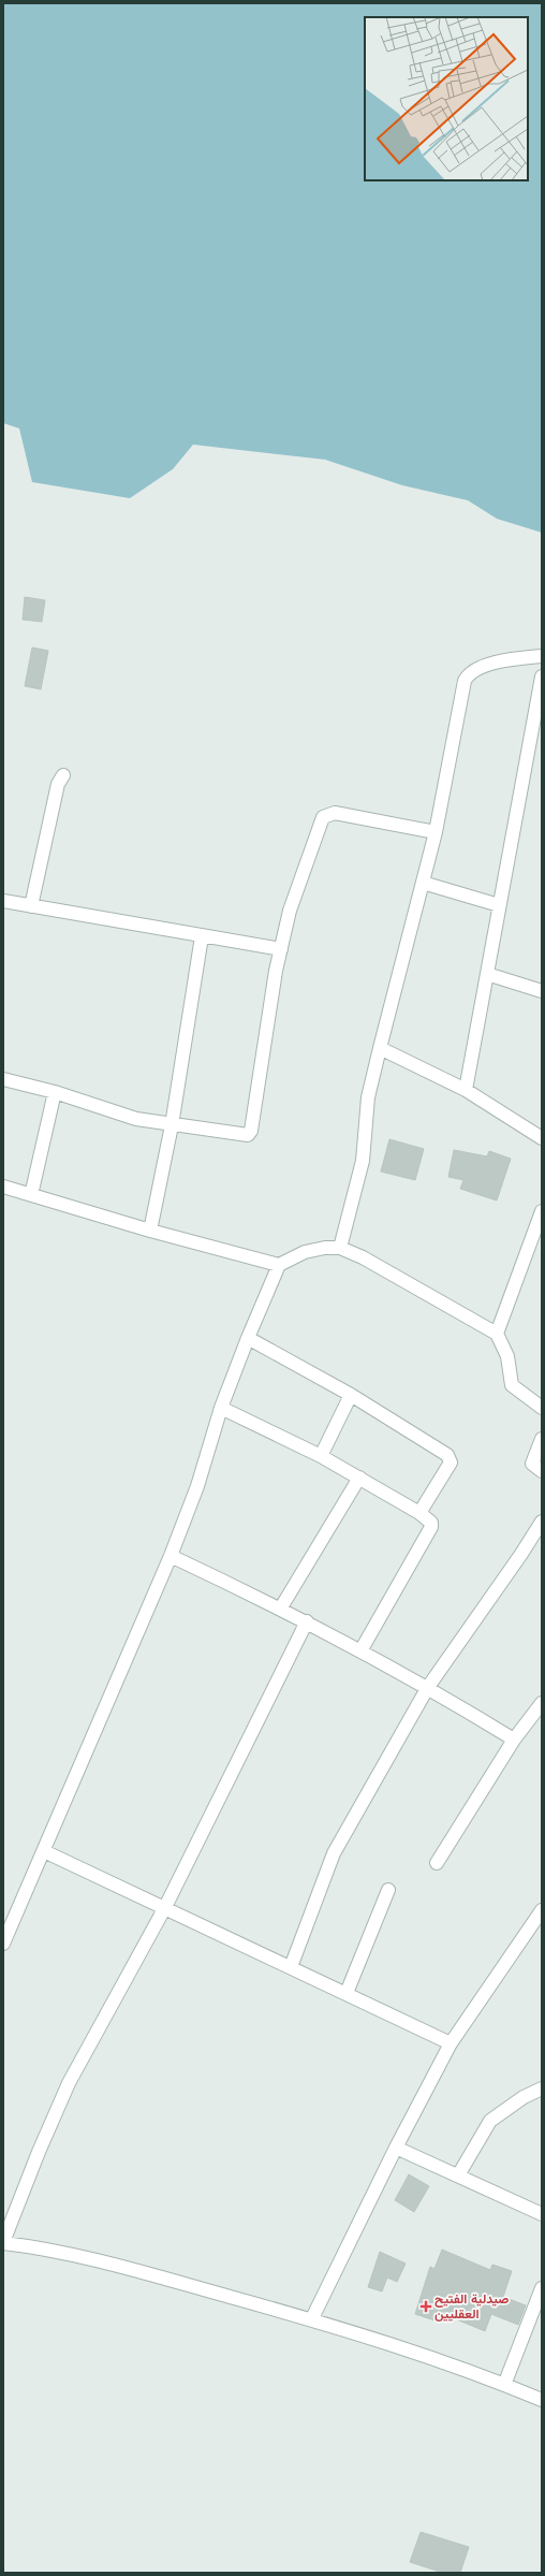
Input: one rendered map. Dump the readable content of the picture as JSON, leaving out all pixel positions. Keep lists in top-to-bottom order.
{
  "places": {
    "health": ["صيدلية الفتيح العقليين"]
  }
}
